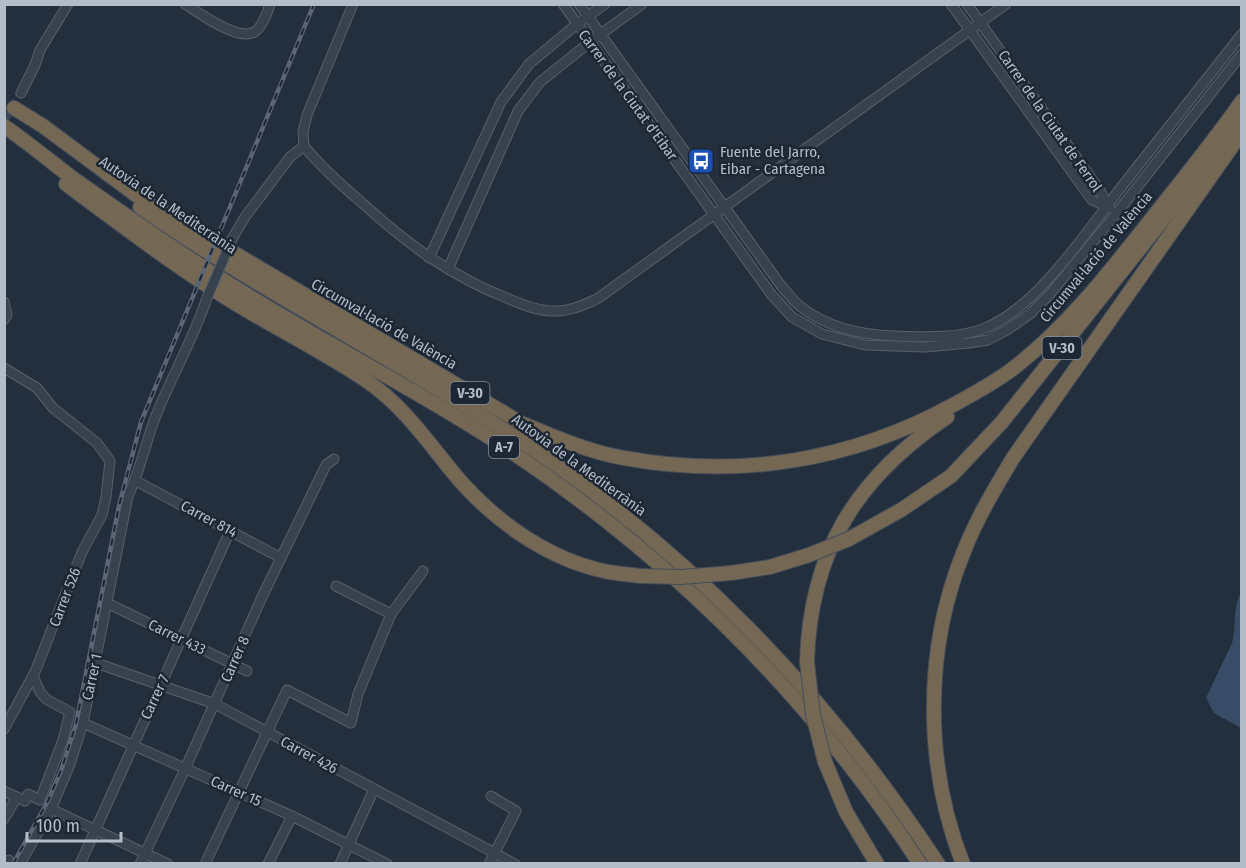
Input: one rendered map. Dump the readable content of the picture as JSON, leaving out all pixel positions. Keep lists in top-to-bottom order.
{
  "streets": {
    "highway": [
      "Autovia de la Mediterrània",
      "Circumval·lació de València",
      "V-30",
      "A-7"
    ],
    "street": [
      "Carrer de la Ciutat d'Eibar",
      "Carrer de la Ciutat de Ferrol",
      "Carrer 814",
      "Carrer 526",
      "Carrer 433",
      "Carrer 8",
      "Carrer 1",
      "Carrer 7",
      "Carrer 426",
      "Carrer 15"
    ]
  },
  "crossings": [
    ["Carrer de la Ciutat d'Eibar", "Carrer de la Ciutat de Ferrol"],
    ["Autovia de la Mediterrània", "Circumval·lació de València"],
    ["Carrer 814", "Carrer 8"],
    ["Carrer 814", "Carrer 1"],
    ["Carrer 814", "Carrer 7"],
    ["Carrer 526", "Carrer 1"],
    ["Carrer 433", "Carrer 8"],
    ["Carrer 433", "Carrer 1"],
    ["Carrer 433", "Carrer 7"],
    ["Carrer 8", "Carrer 426"],
    ["Carrer 8", "Carrer 15"],
    ["Carrer 1", "Carrer 426"],
    ["Carrer 1", "Carrer 15"],
    ["Carrer 7", "Carrer 426"],
    ["Carrer 7", "Carrer 15"]
  ],
  "places": {
    "bus stop": ["Fuente del Jarro, Eibar - Cartagena"]
  },
  "scale_bar": "100 m"
}
